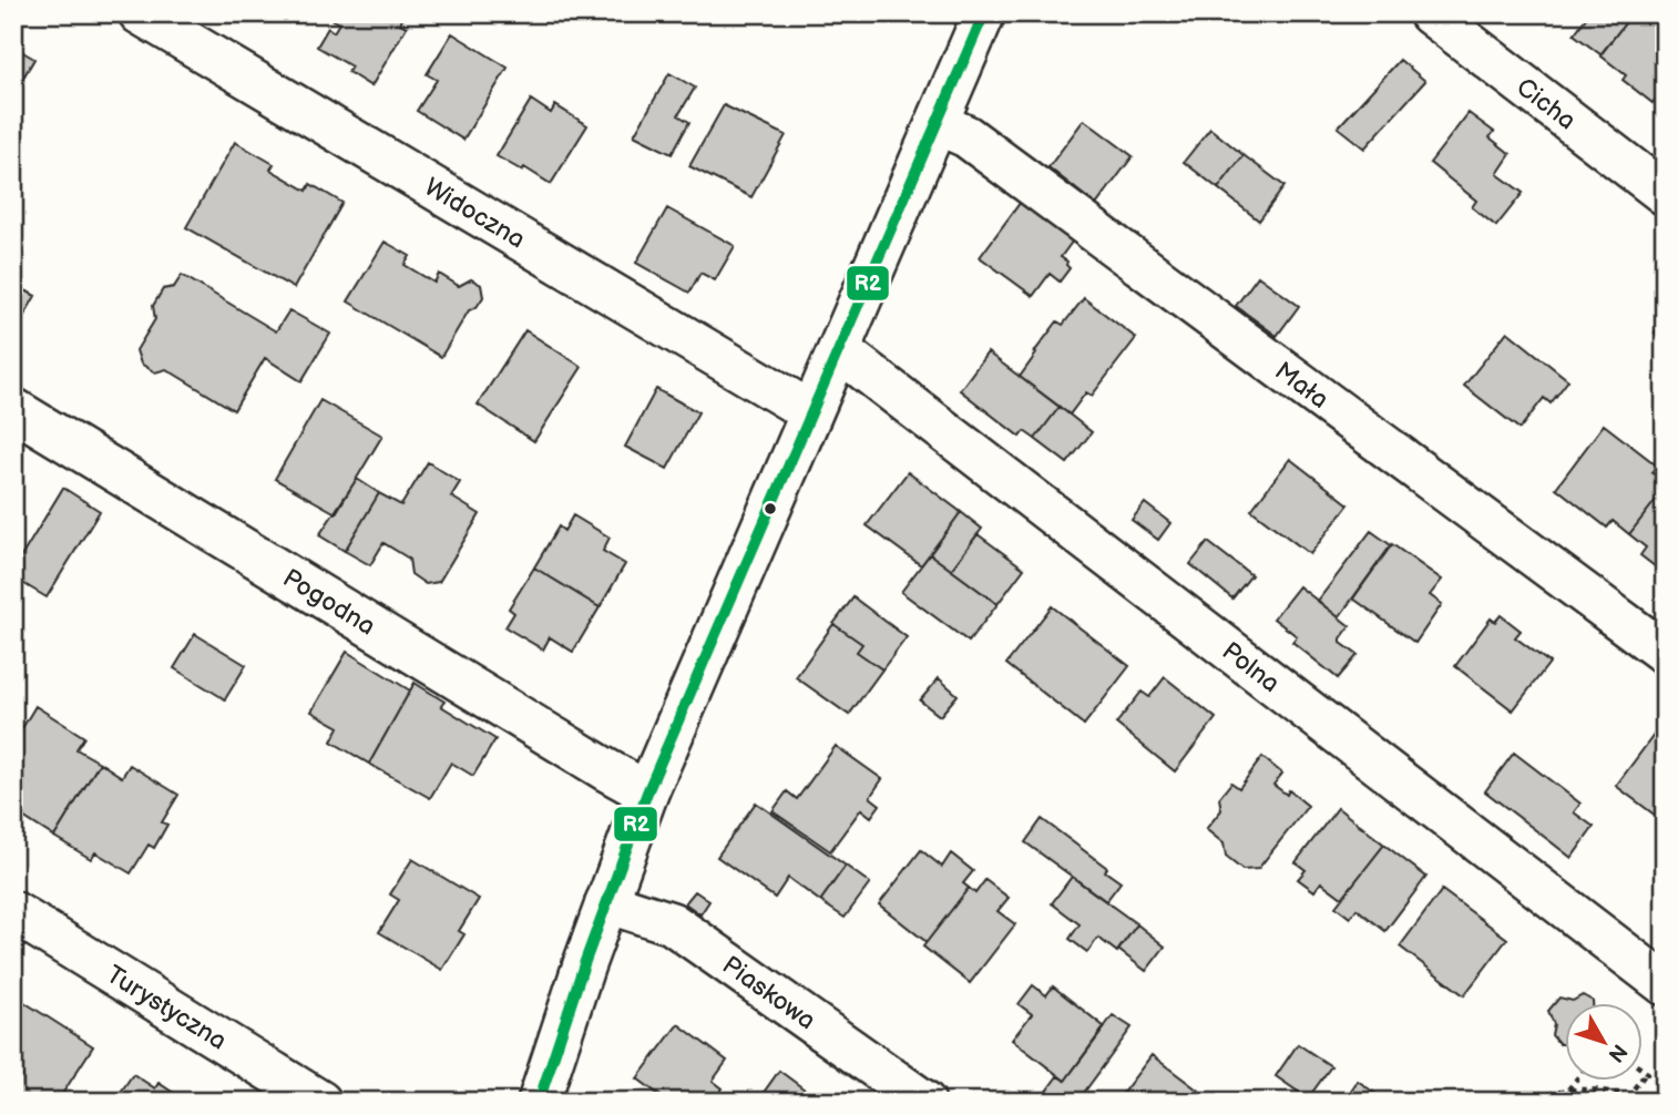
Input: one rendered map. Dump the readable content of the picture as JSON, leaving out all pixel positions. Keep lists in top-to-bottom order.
{
  "streets": {
    "street": [
      "Cicha",
      "Widoczna",
      "Mała",
      "Pogodna",
      "Polna",
      "Piaskowa",
      "Turystyczna"
    ]
  },
  "lines": ["transit line R2"],
  "north": "bottom right"
}
